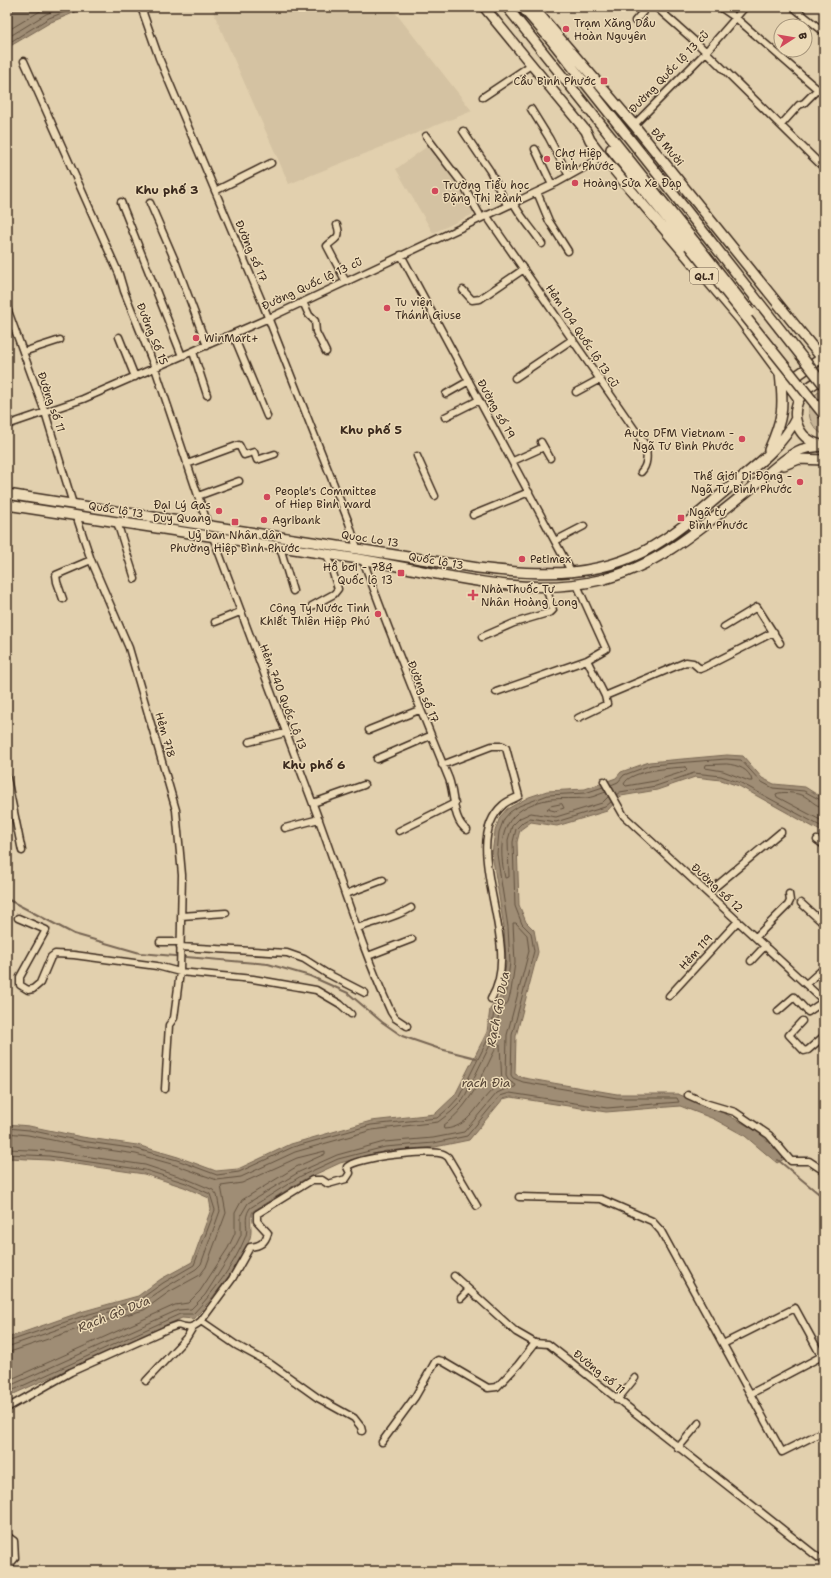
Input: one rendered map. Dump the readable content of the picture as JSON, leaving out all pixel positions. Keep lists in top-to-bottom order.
{
  "streets": {
    "highway": [
      "Đường Quốc lộ 13 cũ",
      "Đỗ Mười",
      "QL.1",
      "Quốc lộ 13",
      "Quoc Lo 13"
    ],
    "street": [
      "Đường số 17",
      "Đường Số 15",
      "Hẻm 104 Quốc lộ 13 cũ",
      "Đường số 11",
      "Đường số 19",
      "Hẻm 740 Quốc Lộ 13",
      "Hẻm 718",
      "Đường số 12",
      "Hẻm 119"
    ]
  },
  "crossings": [
    ["Đường Quốc lộ 13 cũ", "Đỗ Mười"],
    ["Đường Quốc lộ 13 cũ", "Đường số 17"],
    ["Đường Quốc lộ 13 cũ", "QL.1"],
    ["Đường Quốc lộ 13 cũ", "Đường Số 15"],
    ["Đường Quốc lộ 13 cũ", "Hẻm 104 Quốc lộ 13 cũ"],
    ["Đường Quốc lộ 13 cũ", "Đường số 11"],
    ["Đường Quốc lộ 13 cũ", "Đường số 19"],
    ["Đỗ Mười", "QL.1"],
    ["Đường số 17", "Quốc lộ 13"],
    ["Đường số 17", "Quoc Lo 13"],
    ["Đường Số 15", "Quoc Lo 13"],
    ["Đường số 11", "Quoc Lo 13"],
    ["Đường số 19", "Quoc Lo 13"],
    ["Quốc lộ 13", "Hẻm 740 Quốc Lộ 13"],
    ["Quốc lộ 13", "Hẻm 718"],
    ["Đường số 12", "Hẻm 119"]
  ],
  "districts": ["Khu phố 3", "Khu phố 5", "Khu phố 6"],
  "water": ["Rạch Gò Dưa", "rạch Đìa"],
  "places": {
    "other": [
      "Trạm Xăng Dầu Hoàn Nguyên",
      "Chợ Hiệp Bình Phước",
      "Hoàng Sửa Xe Đạp",
      "Trường Tiểu học Đặng Thị Rành",
      "Tu viện Thánh Giuse",
      "WinMart+",
      "Auto DFM Vietnam - Ngã Tư Bình Phước",
      "Thế Giới Di Động - Ngã Tư Bình Phước",
      "People's Committee of Hiep Binh ward",
      "Đại Lý Gas Duy Quang",
      "Agribank",
      "Petimex",
      "Công Ty Nước Tinh Khiết Thiên Hiệp Phú"
    ],
    "transit": [
      "Cầu Bình Phước",
      "Ngã tư Bình Phước",
      "Uỷ ban Nhân dân Phường Hiệp Bình Phước",
      "Hồ bơi - 784 Quốc lộ 13"
    ],
    "health": ["Nhà Thuốc Tư Nhân Hoàng Long"]
  },
  "north": "right"
}
